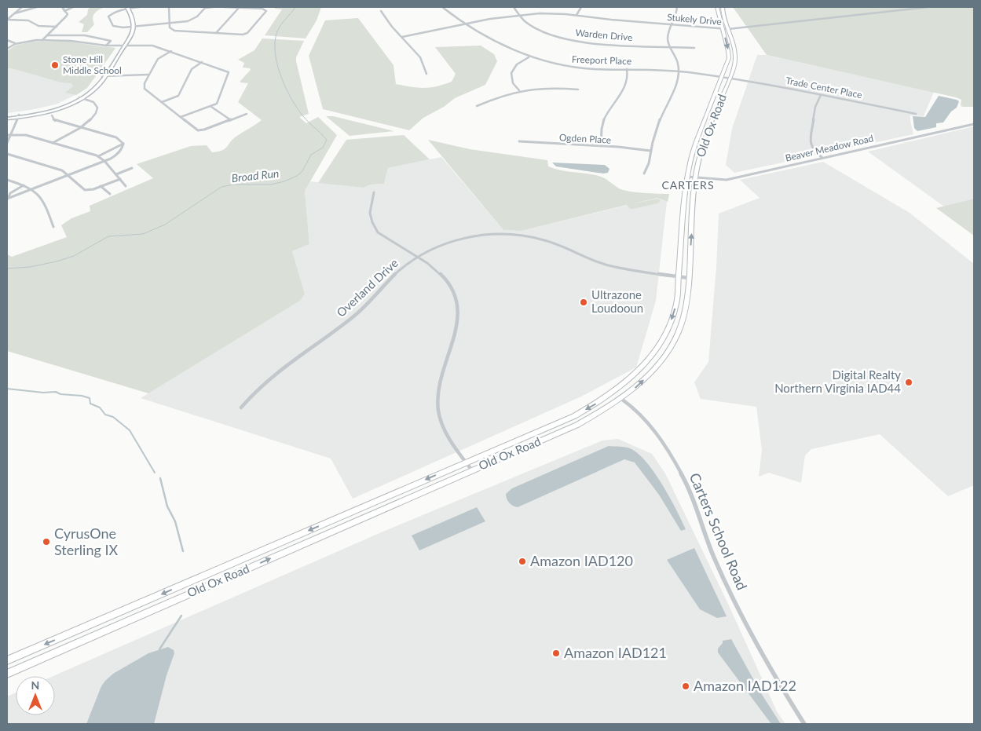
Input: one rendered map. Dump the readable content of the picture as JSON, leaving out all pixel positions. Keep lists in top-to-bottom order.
{
  "streets": {
    "main road": ["Old Ox Road"],
    "street": [
      "Stukely Drive",
      "Warden Drive",
      "Freeport Place",
      "Trade Center Place",
      "Ogden Place",
      "Beaver Meadow Road",
      "Overland Drive",
      "Carters School Road"
    ]
  },
  "crossings": [
    ["Stukely Drive", "Warden Drive"],
    ["Stukely Drive", "Freeport Place"],
    ["Stukely Drive", "Old Ox Road"],
    ["Freeport Place", "Trade Center Place"],
    ["Freeport Place", "Old Ox Road"],
    ["Trade Center Place", "Old Ox Road"],
    ["Old Ox Road", "Beaver Meadow Road"],
    ["Old Ox Road", "Overland Drive"],
    ["Old Ox Road", "Carters School Road"]
  ],
  "districts": ["CARTERS"],
  "water": ["Broad Run"],
  "places": [
    "Stone Hill Middle School",
    "Ultrazone Loudooun",
    "Digital Realty Northern Virginia IAD44",
    "CyrusOne Sterling IX",
    "Amazon IAD120",
    "Amazon IAD121",
    "Amazon IAD122"
  ],
  "north": "top"
}
